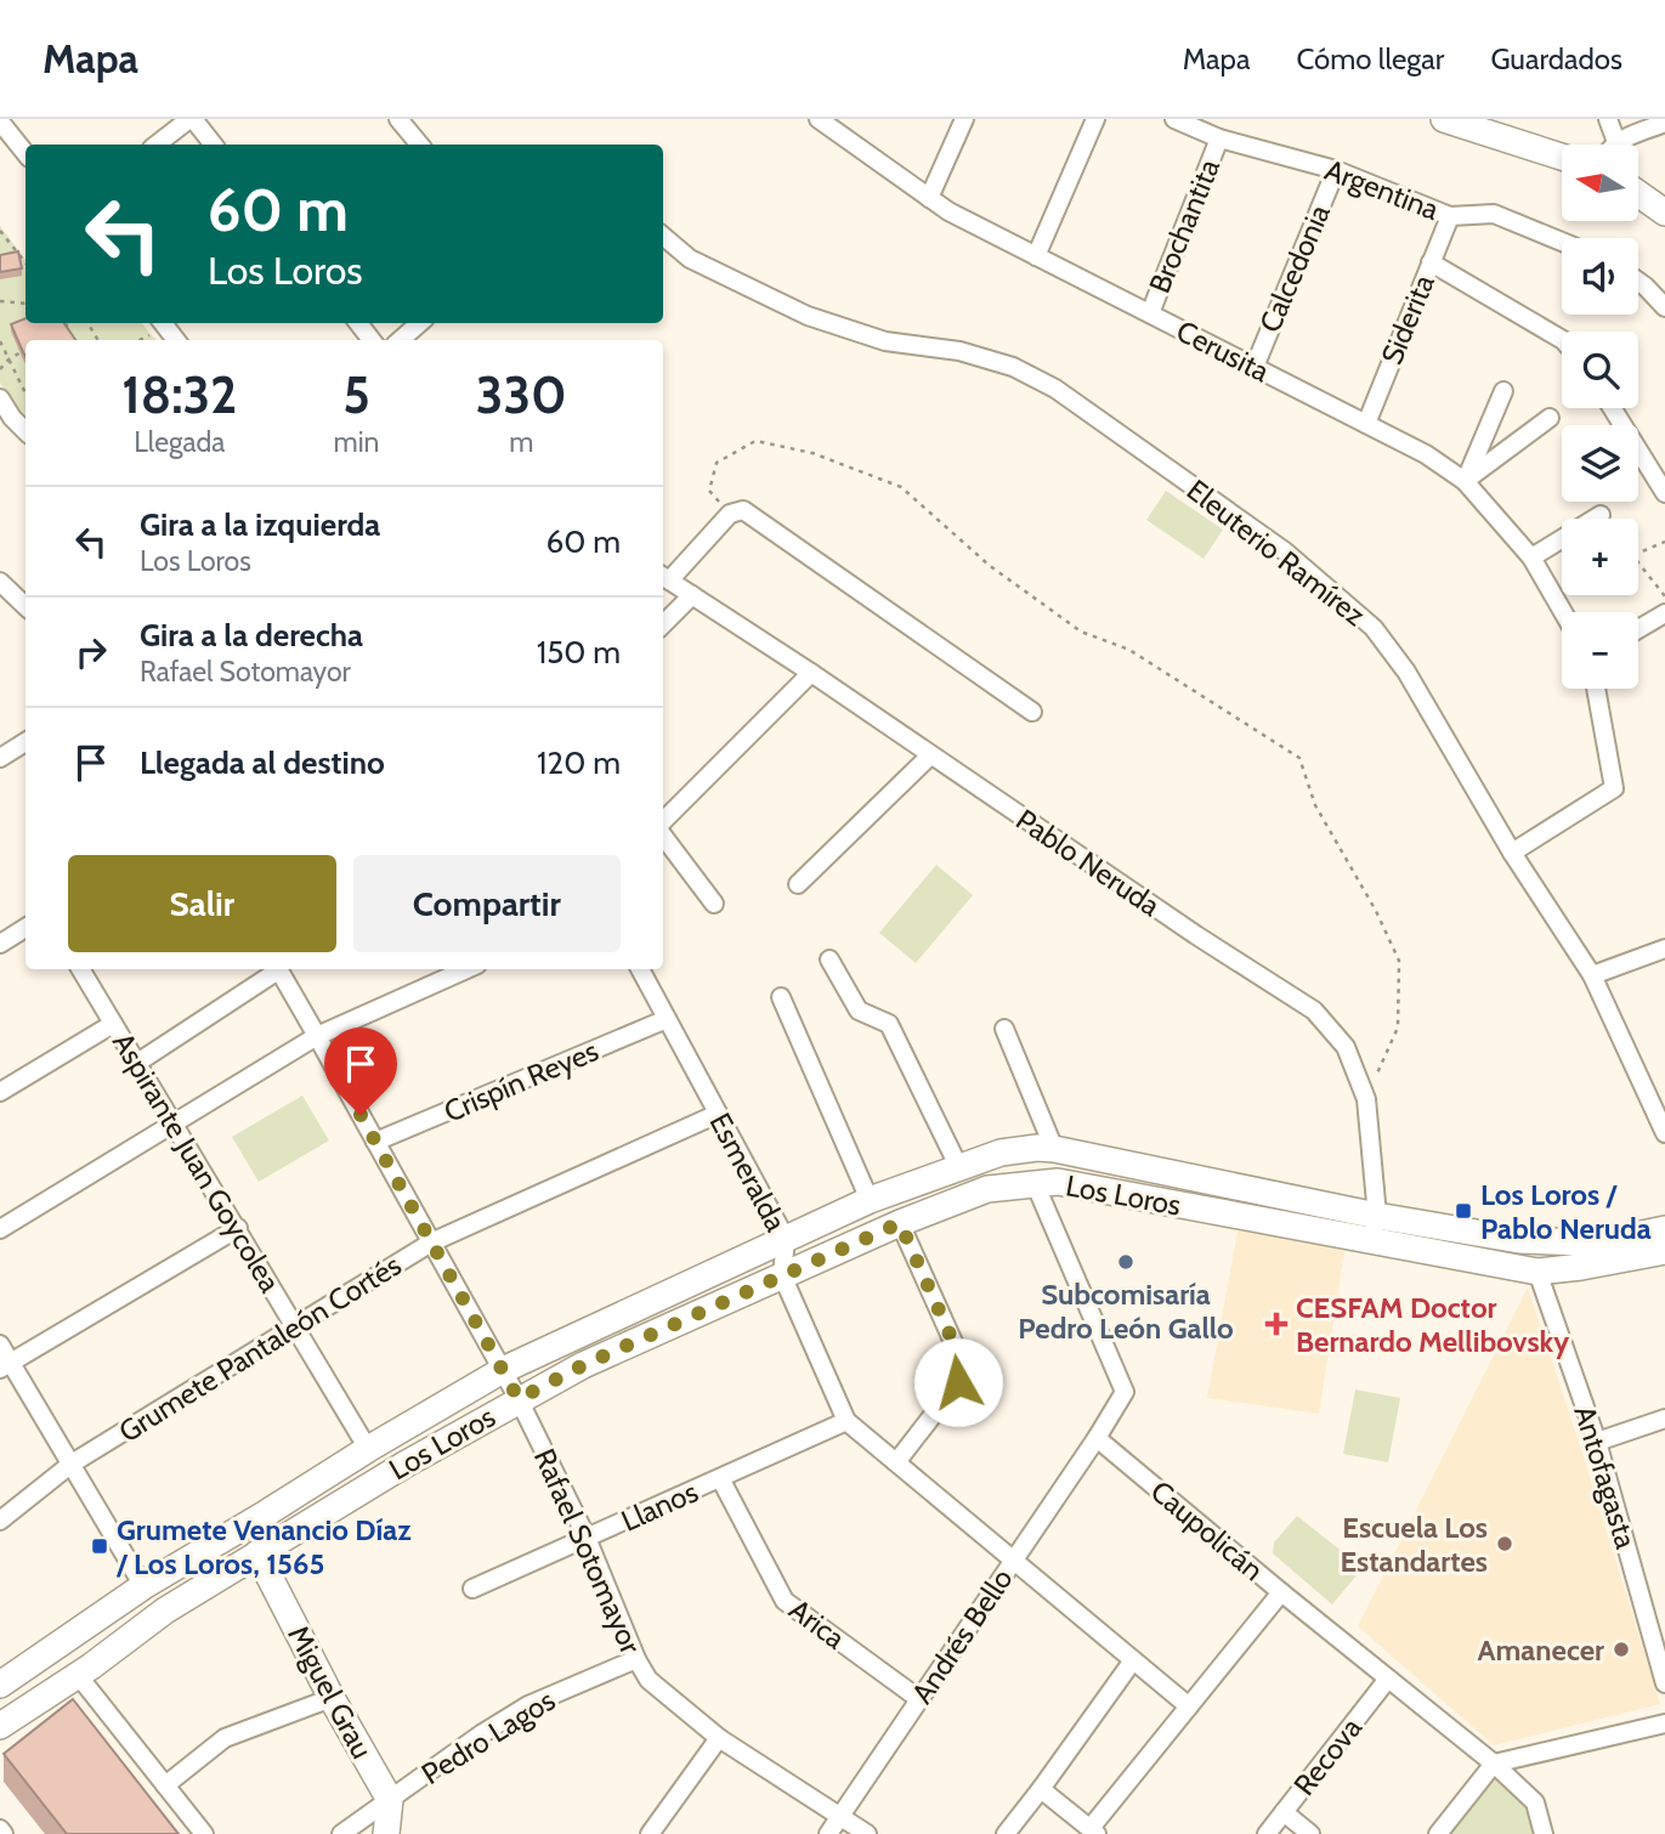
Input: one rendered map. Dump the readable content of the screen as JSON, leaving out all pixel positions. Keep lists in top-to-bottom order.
{
  "streets": {
    "main road": ["Los Loros", "Miguel Grau"],
    "street": [
      "Argentina",
      "Brochantita",
      "Calcedonia",
      "Siderita",
      "Cerusita",
      "Eleuterio Ramírez",
      "Pablo Neruda",
      "Crispín Reyes",
      "Aspirante Juan Goycolea",
      "Esmeralda",
      "Grumete Pantaleón Cortés",
      "Antofagasta",
      "Llanos",
      "Caupolicán",
      "Rafael Sotomayor",
      "Arica",
      "Andrés Bello",
      "Pedro Lagos",
      "Recova"
    ]
  },
  "crossings": [
    ["Argentina", "Brochantita"],
    ["Argentina", "Calcedonia"],
    ["Argentina", "Siderita"],
    ["Brochantita", "Cerusita"],
    ["Calcedonia", "Cerusita"],
    ["Siderita", "Cerusita"],
    ["Pablo Neruda", "Los Loros"],
    ["Crispín Reyes", "Esmeralda"],
    ["Crispín Reyes", "Rafael Sotomayor"],
    ["Aspirante Juan Goycolea", "Los Loros"],
    ["Aspirante Juan Goycolea", "Grumete Pantaleón Cortés"],
    ["Esmeralda", "Los Loros"],
    ["Esmeralda", "Grumete Pantaleón Cortés"],
    ["Esmeralda", "Llanos"],
    ["Esmeralda", "Andrés Bello"],
    ["Los Loros", "Antofagasta"],
    ["Los Loros", "Rafael Sotomayor"],
    ["Los Loros", "Miguel Grau"],
    ["Grumete Pantaleón Cortés", "Rafael Sotomayor"],
    ["Llanos", "Rafael Sotomayor"],
    ["Llanos", "Arica"],
    ["Caupolicán", "Andrés Bello"],
    ["Caupolicán", "Recova"],
    ["Rafael Sotomayor", "Andrés Bello"],
    ["Rafael Sotomayor", "Pedro Lagos"],
    ["Arica", "Andrés Bello"],
    ["Miguel Grau", "Pedro Lagos"]
  ],
  "places": {
    "transit": ["Los Loros / Pablo Neruda", "Grumete Venancio Díaz / Los Loros, 1565"],
    "other": ["Subcomisaría Pedro León Gallo", "Escuela Los Estandartes", "Amanecer"],
    "health": ["CESFAM Doctor Bernardo Mellibovsky"]
  },
  "north": "left",
  "page": {
    "header": "Mapa",
    "nav": ["Mapa", "Cómo llegar", "Guardados"],
    "map_buttons": ["+", "−"],
    "turn": ["60 m", "Los Loros"],
    "eta": [
      "18:32",
      "Llegada",
      "5",
      "min",
      "330",
      "m"
    ],
    "list": [
      {
        "name": "Gira a la izquierda",
        "note": "Los Loros",
        "value": "60 m"
      },
      {
        "name": "Gira a la derecha",
        "note": "Rafael Sotomayor",
        "value": "150 m"
      },
      {
        "name": "Llegada al destino",
        "value": "120 m"
      }
    ],
    "buttons": ["Salir", "Compartir"]
  }
}
